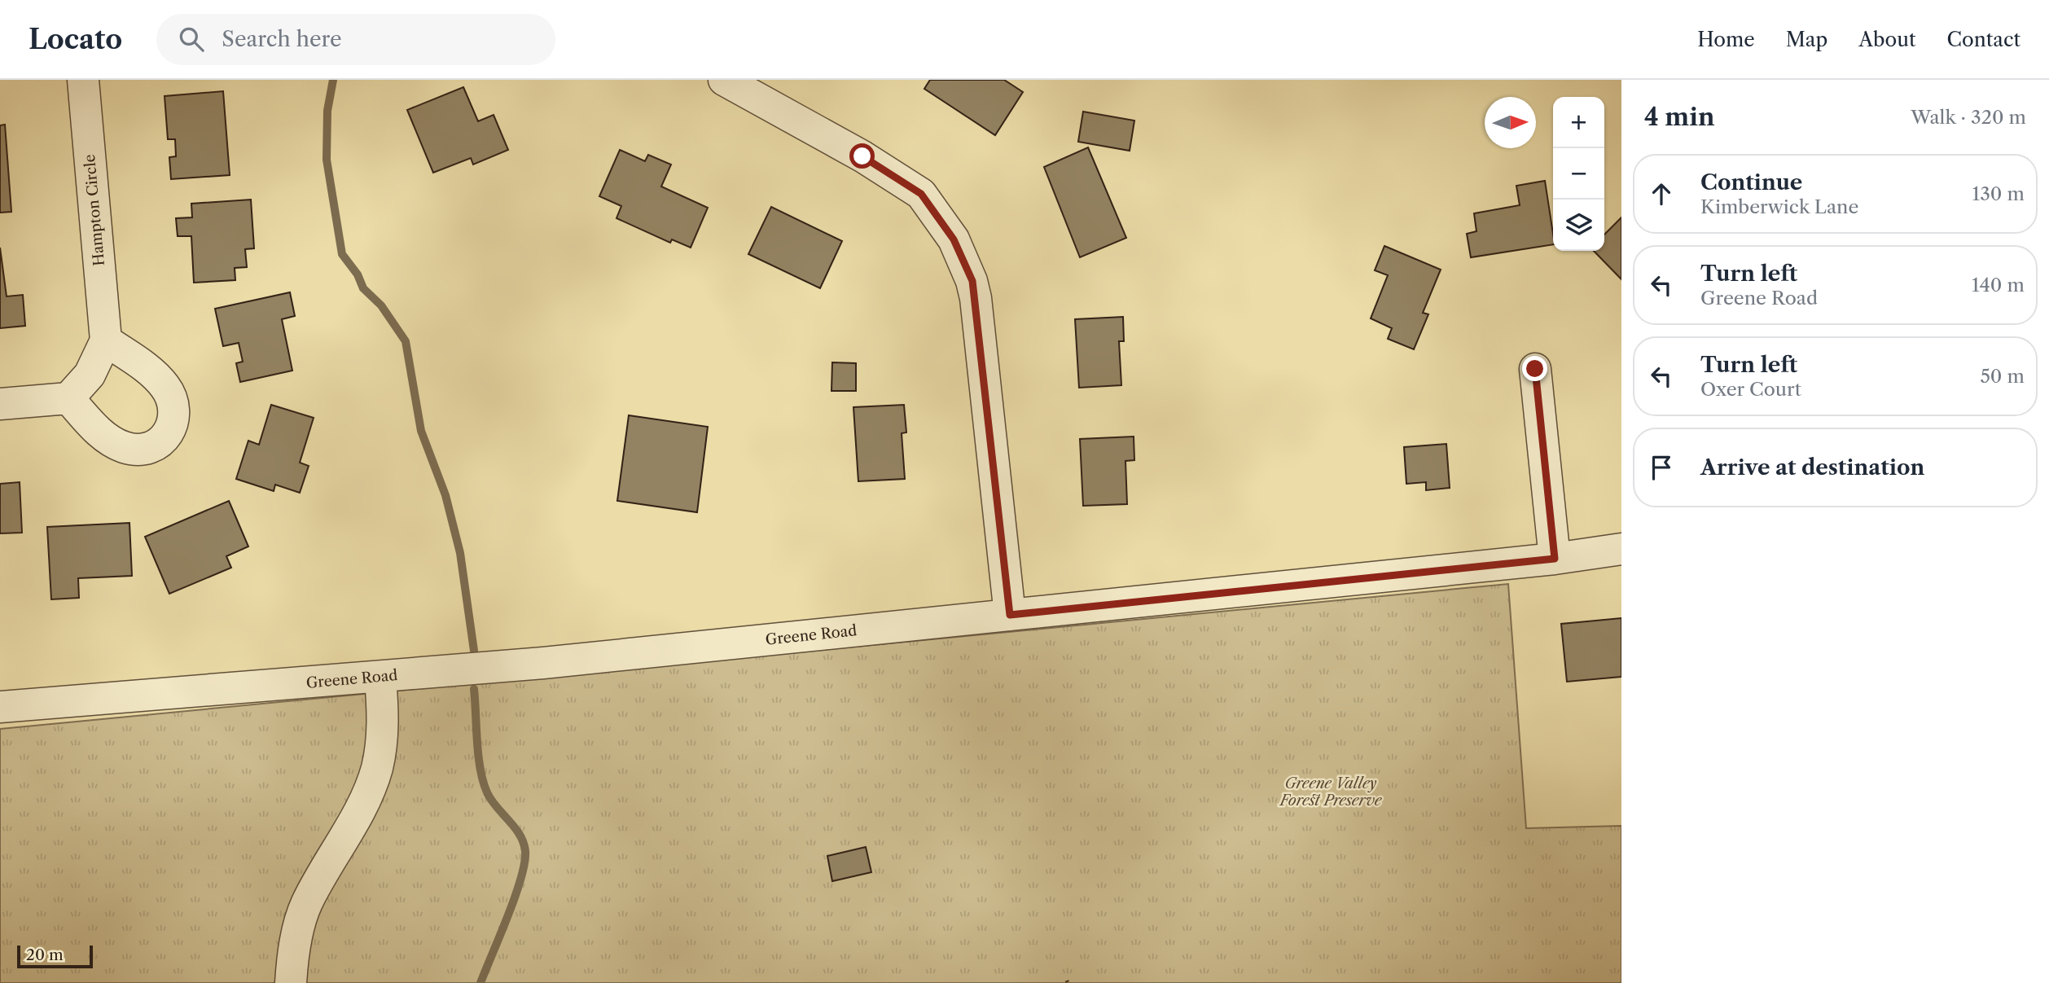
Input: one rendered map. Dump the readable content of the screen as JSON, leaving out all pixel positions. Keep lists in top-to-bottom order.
{
  "streets": {
    "street": ["Hampton Circle", "Greene Road"]
  },
  "parks": ["Greene Valley Forest Preserve"],
  "scale_bar": "20 m",
  "north": "right",
  "page": {
    "header": "Locato",
    "search": "Search here",
    "nav": [
      "Home",
      "Map",
      "About",
      "Contact"
    ],
    "heading": ["4 min", "Walk · 320 m"],
    "map_buttons": ["+", "−"],
    "list": [
      ["Continue", "Kimberwick Lane", "130 m"],
      ["Turn left", "Greene Road", "140 m"],
      ["Turn left", "Oxer Court", "50 m"],
      "Arrive at destination"
    ],
    "scale": "20 m"
  }
}
